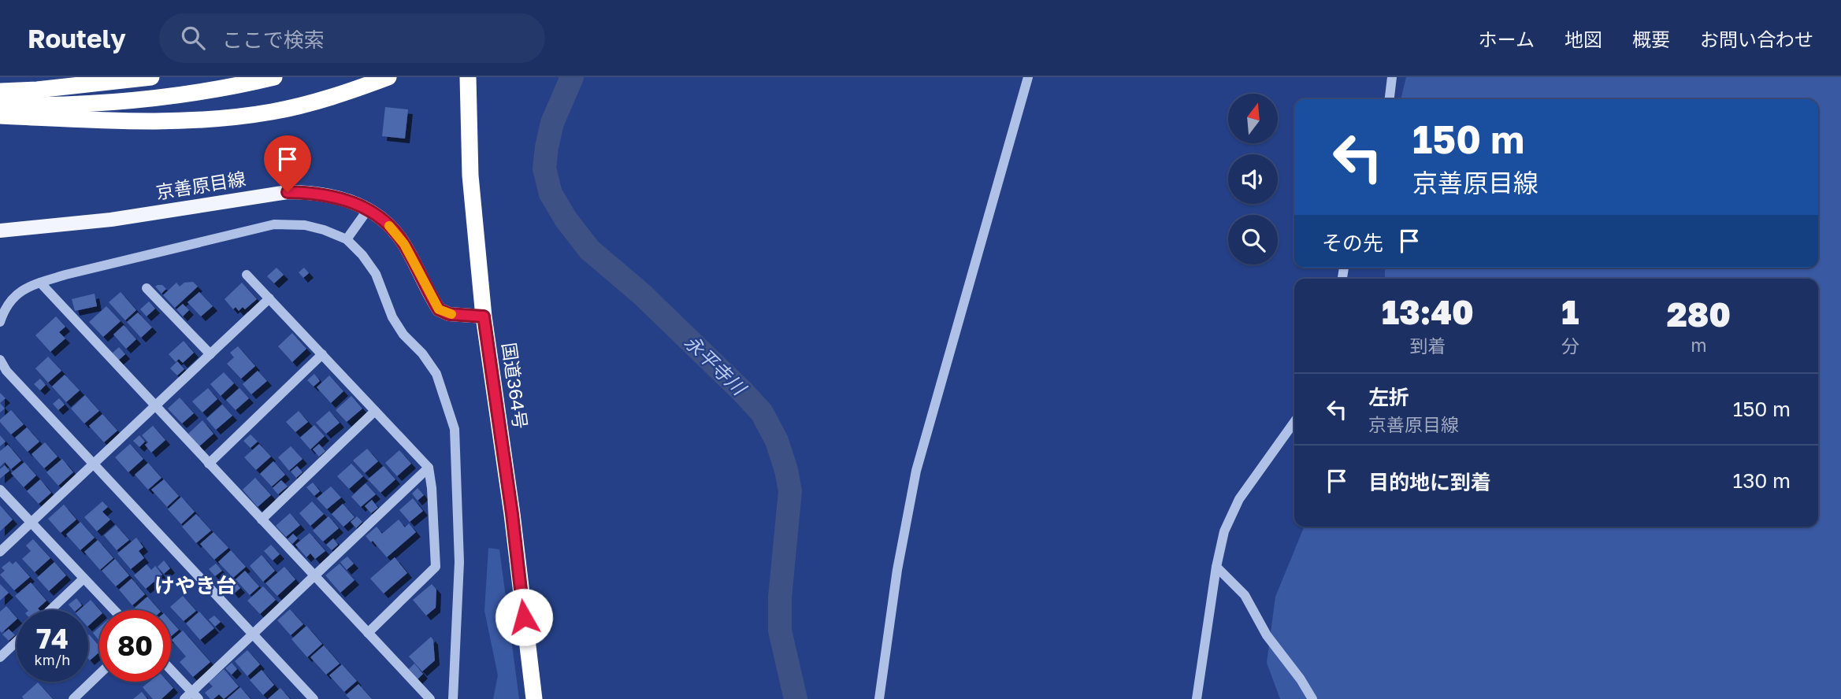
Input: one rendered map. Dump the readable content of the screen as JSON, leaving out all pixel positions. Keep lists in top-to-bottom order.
{
  "streets": {
    "highway": ["国道364号"],
    "main road": ["京善原目線"]
  },
  "crossings": [
    ["京善原目線", "国道364号"]
  ],
  "districts": ["けやき台"],
  "water": ["永平寺川"],
  "north": "top",
  "page": {
    "header": "Routely",
    "search": "ここで検索",
    "nav": [
      "ホーム",
      "地図",
      "概要",
      "お問い合わせ"
    ],
    "turn": ["150 m", "京善原目線"],
    "then": "その先",
    "eta": [
      "13:40",
      "到着",
      "1",
      "分",
      "280",
      "m"
    ],
    "list": [
      {
        "name": "左折",
        "note": "京善原目線",
        "value": "150 m"
      },
      {
        "name": "目的地に到着",
        "value": "130 m"
      }
    ],
    "speed": "74 km/h",
    "limit": "80"
  }
}
